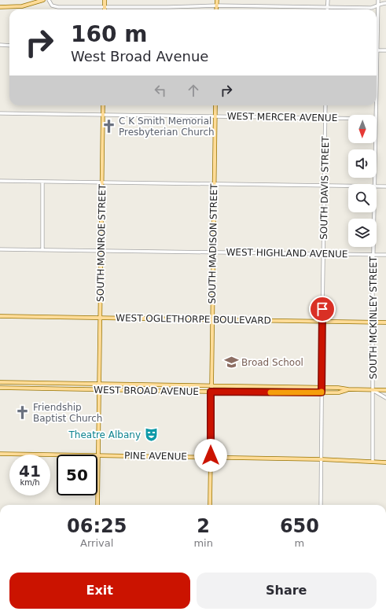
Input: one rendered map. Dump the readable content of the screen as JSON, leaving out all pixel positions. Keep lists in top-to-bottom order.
{
  "streets": {
    "main road": [
      "SOUTH MONROE STREET",
      "SOUTH MADISON STREET",
      "WEST OGLETHORPE BOULEVARD",
      "WEST BROAD AVENUE",
      "PINE AVENUE"
    ],
    "street": [
      "WEST MERCER AVENUE",
      "SOUTH DAVIS STREET",
      "WEST HIGHLAND AVENUE",
      "SOUTH MCKINLEY STREET"
    ]
  },
  "crossings": [
    ["WEST MERCER AVENUE", "SOUTH DAVIS STREET"],
    ["WEST MERCER AVENUE", "SOUTH MONROE STREET"],
    ["WEST MERCER AVENUE", "SOUTH MADISON STREET"],
    ["SOUTH DAVIS STREET", "WEST HIGHLAND AVENUE"],
    ["SOUTH DAVIS STREET", "WEST OGLETHORPE BOULEVARD"],
    ["SOUTH DAVIS STREET", "WEST BROAD AVENUE"],
    ["SOUTH DAVIS STREET", "PINE AVENUE"],
    ["SOUTH MONROE STREET", "WEST HIGHLAND AVENUE"],
    ["SOUTH MONROE STREET", "WEST OGLETHORPE BOULEVARD"],
    ["SOUTH MONROE STREET", "WEST BROAD AVENUE"],
    ["SOUTH MONROE STREET", "PINE AVENUE"],
    ["SOUTH MADISON STREET", "WEST HIGHLAND AVENUE"],
    ["SOUTH MADISON STREET", "WEST OGLETHORPE BOULEVARD"],
    ["SOUTH MADISON STREET", "WEST BROAD AVENUE"],
    ["SOUTH MADISON STREET", "PINE AVENUE"],
    ["WEST HIGHLAND AVENUE", "SOUTH MCKINLEY STREET"],
    ["SOUTH MCKINLEY STREET", "WEST OGLETHORPE BOULEVARD"],
    ["SOUTH MCKINLEY STREET", "WEST BROAD AVENUE"],
    ["SOUTH MCKINLEY STREET", "PINE AVENUE"]
  ],
  "places": {
    "church": ["C K Smith Memorial Presbyterian Church", "Friendship Baptist Church"],
    "school or university": ["Broad School"],
    "theatre": ["Theatre Albany"]
  },
  "north": "bottom",
  "page": {
    "turn": ["160 m", "West Broad Avenue"],
    "speed": "41 km/h",
    "limit": "50",
    "eta": [
      "06:25",
      "Arrival",
      "2",
      "min",
      "650",
      "m"
    ],
    "buttons": ["Exit", "Share"]
  }
}
